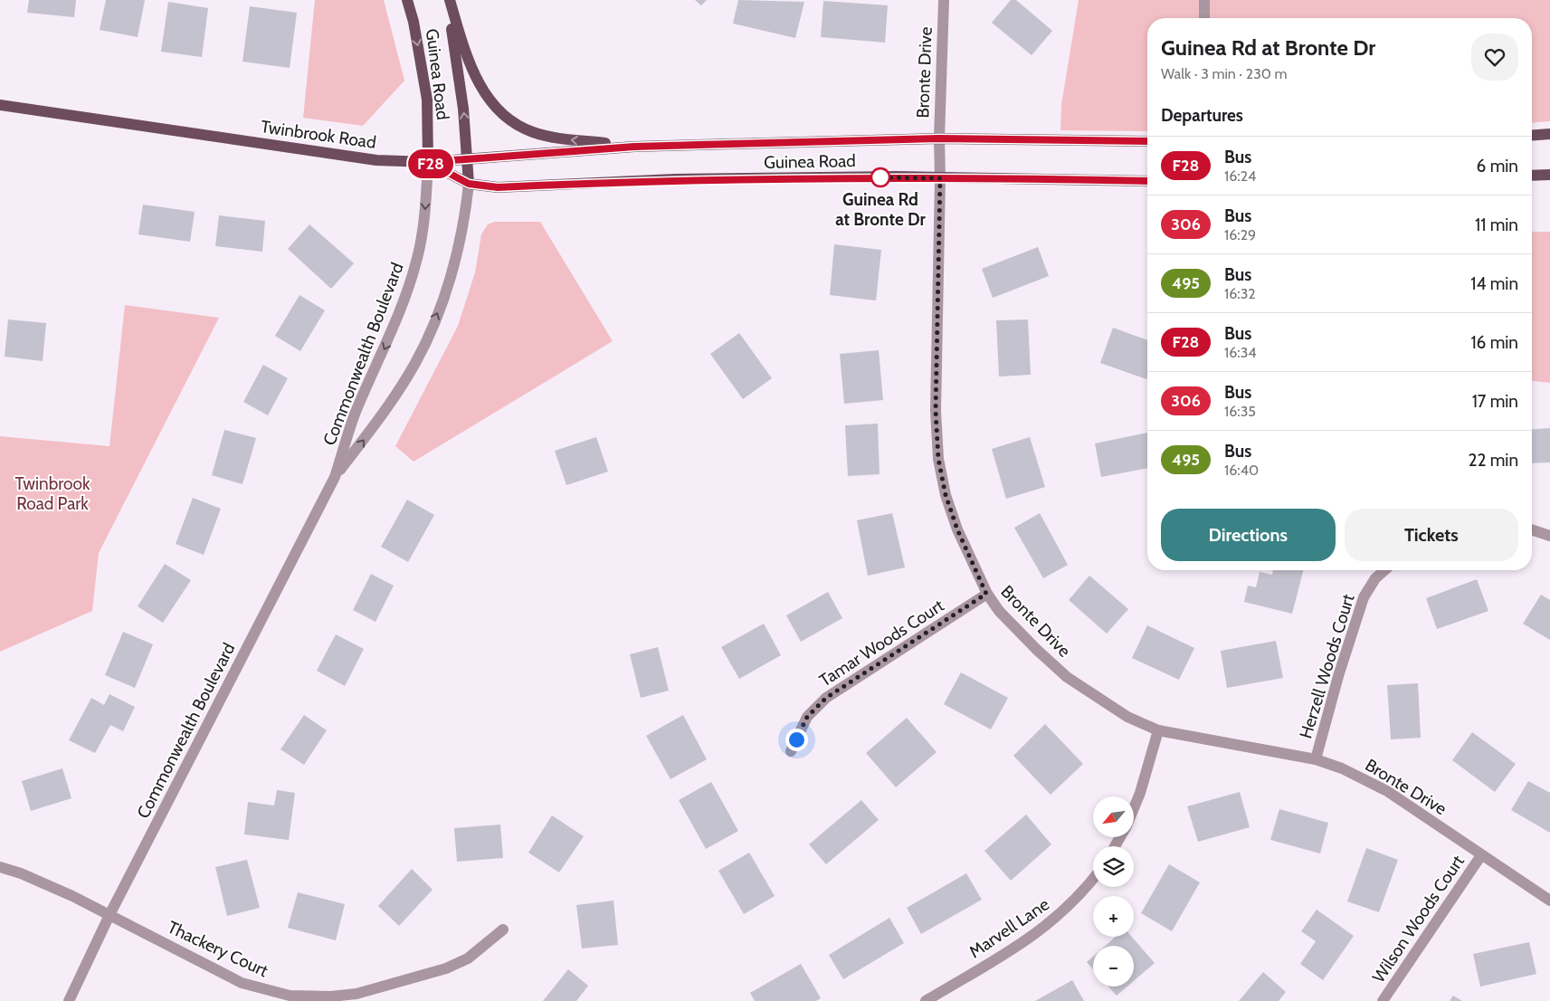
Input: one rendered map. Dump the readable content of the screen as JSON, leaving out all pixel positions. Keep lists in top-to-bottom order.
{
  "streets": {
    "main road": ["Guinea Road", "Twinbrook Road"],
    "street": [
      "Bronte Drive",
      "Commonwealth Boulevard",
      "Tamar Woods Court",
      "Herzell Woods Court",
      "Wilson Woods Court",
      "Marvell Lane",
      "Thackery Court"
    ]
  },
  "crossings": [
    ["Bronte Drive", "Guinea Road"],
    ["Bronte Drive", "Tamar Woods Court"],
    ["Bronte Drive", "Herzell Woods Court"],
    ["Bronte Drive", "Wilson Woods Court"],
    ["Guinea Road", "Twinbrook Road"],
    ["Guinea Road", "Commonwealth Boulevard"],
    ["Twinbrook Road", "Commonwealth Boulevard"],
    ["Commonwealth Boulevard", "Thackery Court"]
  ],
  "parks": ["Twinbrook Road Park"],
  "places": ["Guinea Rd at Bronte Dr"],
  "lines": ["bus line F28"],
  "north": "bottom left",
  "page": {
    "on_map": "F28",
    "heading": [
      ["Guinea Rd at Bronte Dr", "Walk · 3 min · 230 m"],
      "Departures"
    ],
    "list": [
      {
        "mark": "F28",
        "name": "Bus",
        "note": "16:24",
        "value": "6 min"
      },
      {
        "mark": "306",
        "name": "Bus",
        "note": "16:29",
        "value": "11 min"
      },
      {
        "mark": "495",
        "name": "Bus",
        "note": "16:32",
        "value": "14 min"
      },
      {
        "mark": "F28",
        "name": "Bus",
        "note": "16:34",
        "value": "16 min"
      },
      {
        "mark": "306",
        "name": "Bus",
        "note": "16:35",
        "value": "17 min"
      },
      {
        "mark": "495",
        "name": "Bus",
        "note": "16:40",
        "value": "22 min"
      }
    ],
    "buttons": ["Directions", "Tickets"],
    "map_buttons": ["+", "−"]
  }
}
